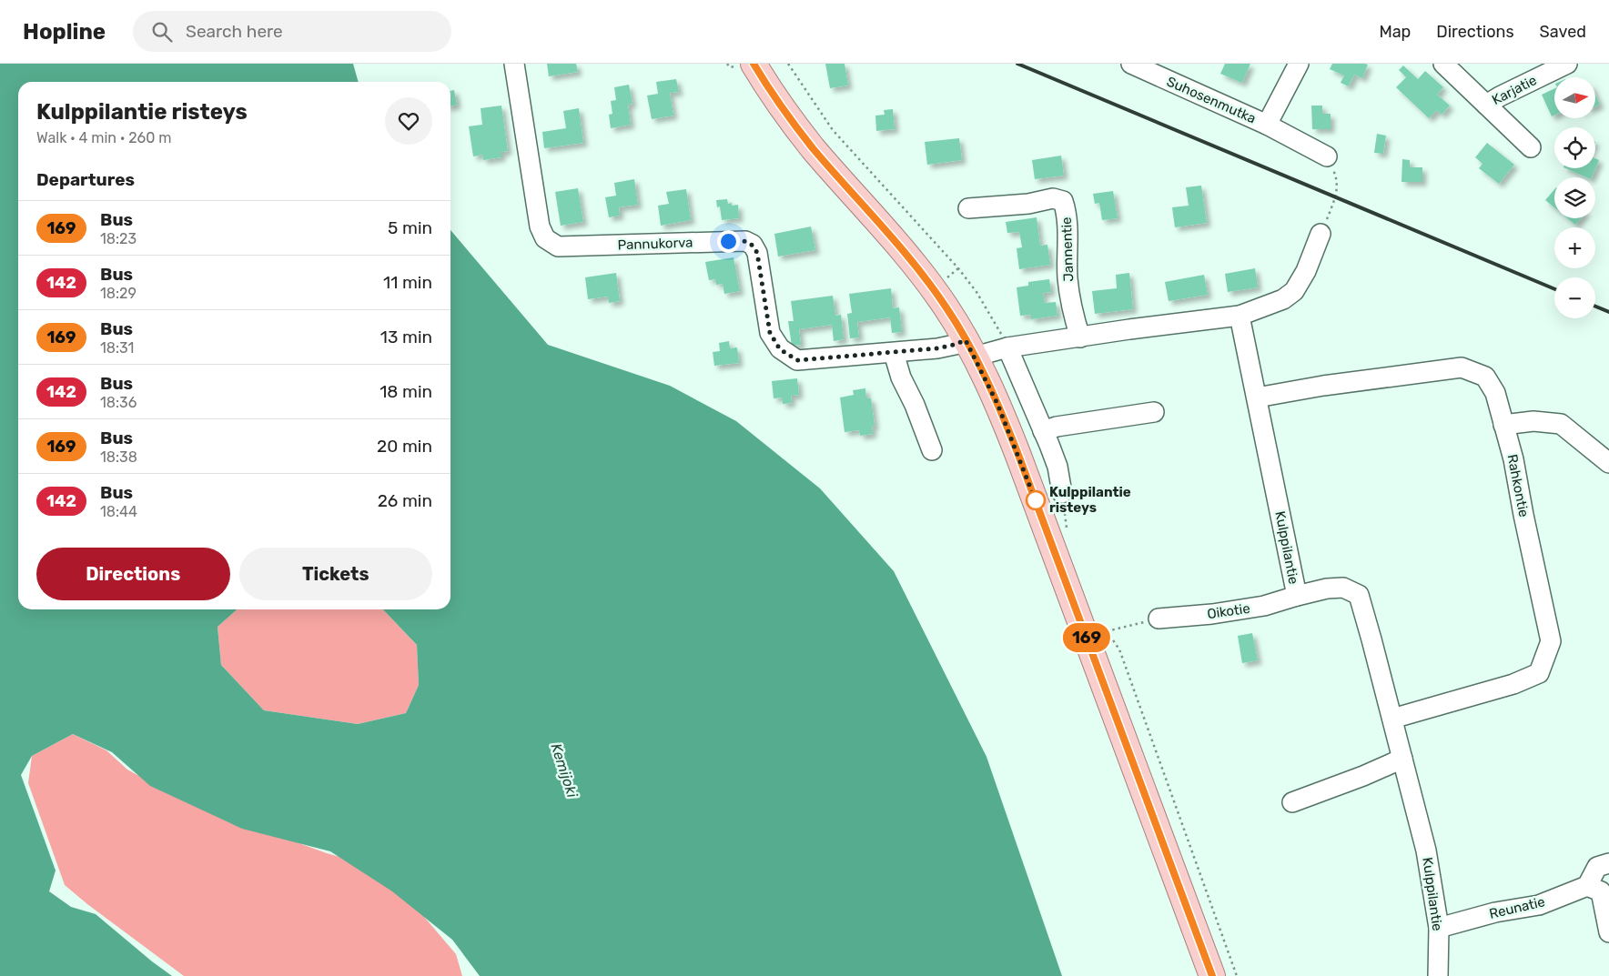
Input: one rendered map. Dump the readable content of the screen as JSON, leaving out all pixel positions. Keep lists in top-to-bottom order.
{
  "streets": {
    "street": [
      "Karjatie",
      "Suhosenmutka",
      "Pannukorva",
      "Jannentie",
      "Rahkontie",
      "Kulppilantie",
      "Oikotie",
      "Reunatie"
    ]
  },
  "crossings": [
    ["Rahkontie", "Kulppilantie"],
    ["Kulppilantie", "Oikotie"],
    ["Kulppilantie", "Reunatie"]
  ],
  "water": ["Kemijoki"],
  "places": ["Kulppilantie risteys"],
  "lines": ["bus line 169"],
  "north": "right",
  "page": {
    "header": "Hopline",
    "search": "Search here",
    "nav": ["Map", "Directions", "Saved"],
    "on_map": "169",
    "map_buttons": ["+", "−"],
    "heading": [
      ["Kulppilantie risteys", "Walk · 4 min · 260 m"],
      "Departures"
    ],
    "list": [
      {
        "mark": "169",
        "name": "Bus",
        "note": "18:23",
        "value": "5 min"
      },
      {
        "mark": "142",
        "name": "Bus",
        "note": "18:29",
        "value": "11 min"
      },
      {
        "mark": "169",
        "name": "Bus",
        "note": "18:31",
        "value": "13 min"
      },
      {
        "mark": "142",
        "name": "Bus",
        "note": "18:36",
        "value": "18 min"
      },
      {
        "mark": "169",
        "name": "Bus",
        "note": "18:38",
        "value": "20 min"
      },
      {
        "mark": "142",
        "name": "Bus",
        "note": "18:44",
        "value": "26 min"
      }
    ],
    "buttons": ["Directions", "Tickets"]
  }
}
